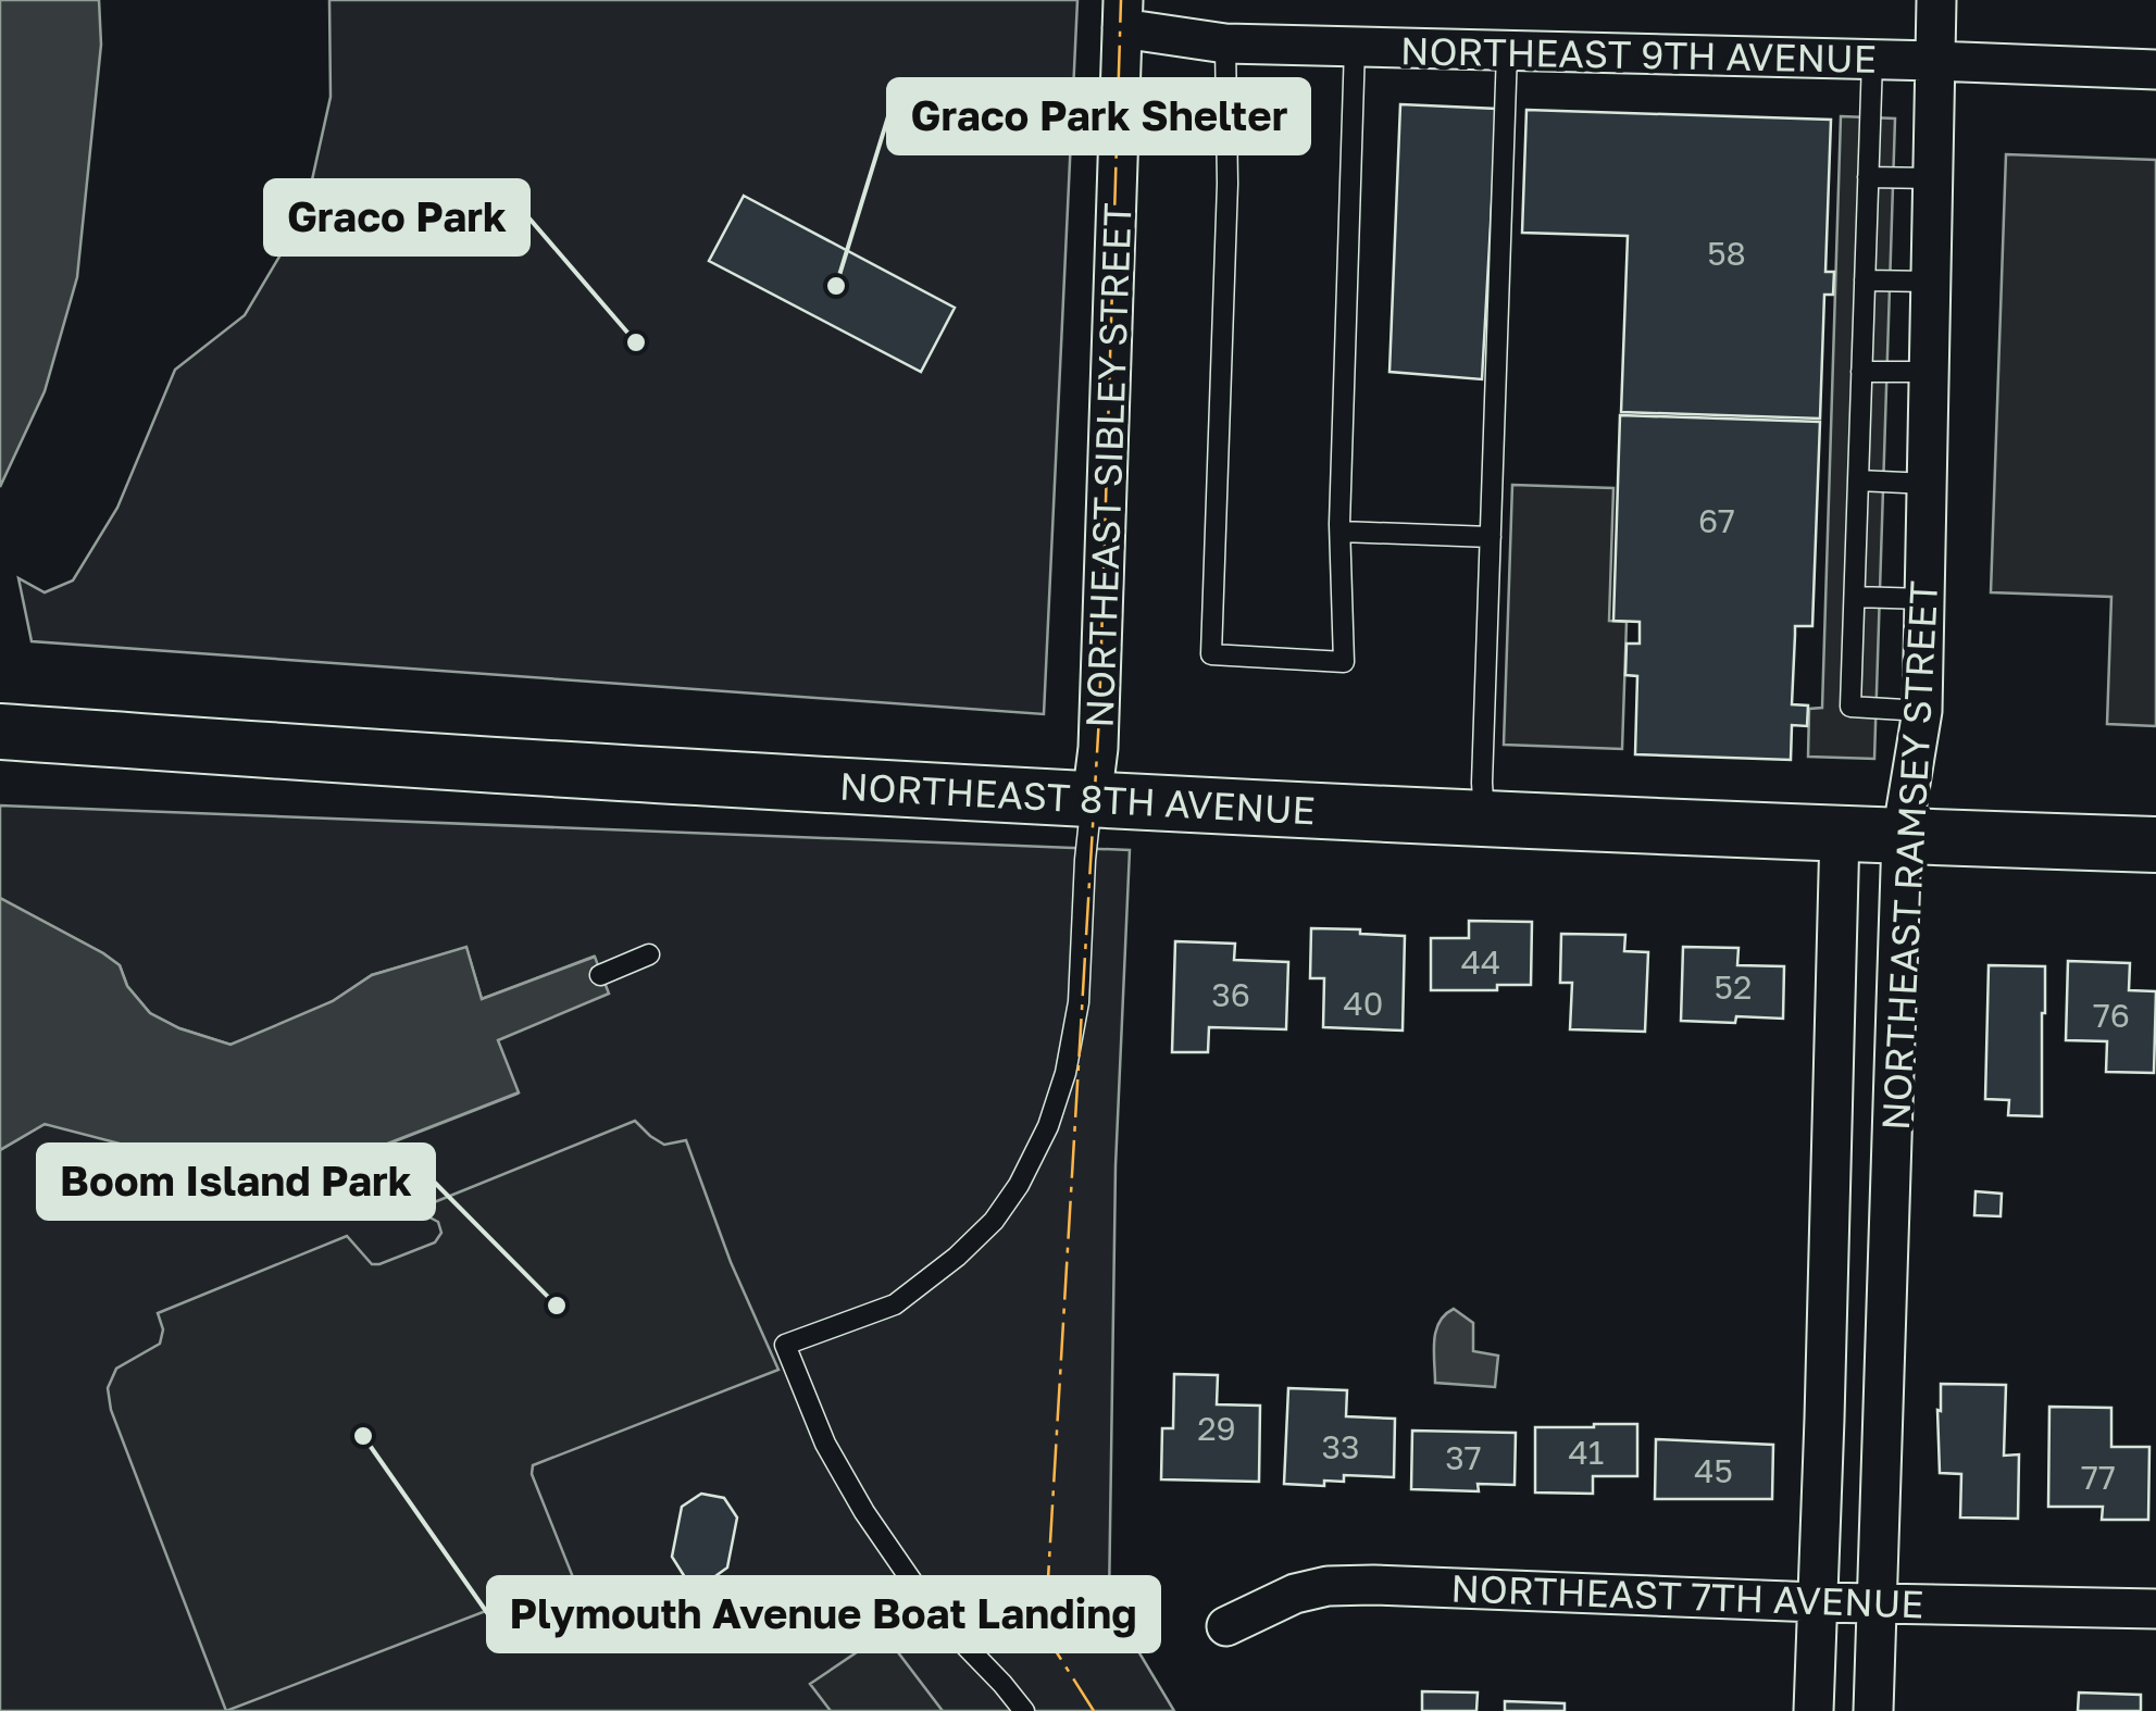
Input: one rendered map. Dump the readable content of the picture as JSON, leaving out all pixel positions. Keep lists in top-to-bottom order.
{
  "streets": {
    "main road": ["NORTHEAST 8TH AVENUE"],
    "street": [
      "NORTHEAST 9TH AVENUE",
      "NORTHEAST SIBLEY STREET",
      "NORTHEAST RAMSEY STREET",
      "NORTHEAST 7TH AVENUE"
    ]
  },
  "crossings": [
    ["NORTHEAST 9TH AVENUE", "NORTHEAST SIBLEY STREET"],
    ["NORTHEAST 9TH AVENUE", "NORTHEAST RAMSEY STREET"],
    ["NORTHEAST SIBLEY STREET", "NORTHEAST 8TH AVENUE"],
    ["NORTHEAST 8TH AVENUE", "NORTHEAST RAMSEY STREET"],
    ["NORTHEAST RAMSEY STREET", "NORTHEAST 7TH AVENUE"]
  ],
  "places": [
    "Graco Park Shelter",
    "Graco Park",
    "Boom Island Park",
    "Plymouth Avenue Boat Landing"
  ],
  "house_numbers": [
    "58",
    "67",
    "44",
    "52",
    "36",
    "40",
    "76",
    "29",
    "33",
    "41",
    "37",
    "45",
    "77"
  ]
}
